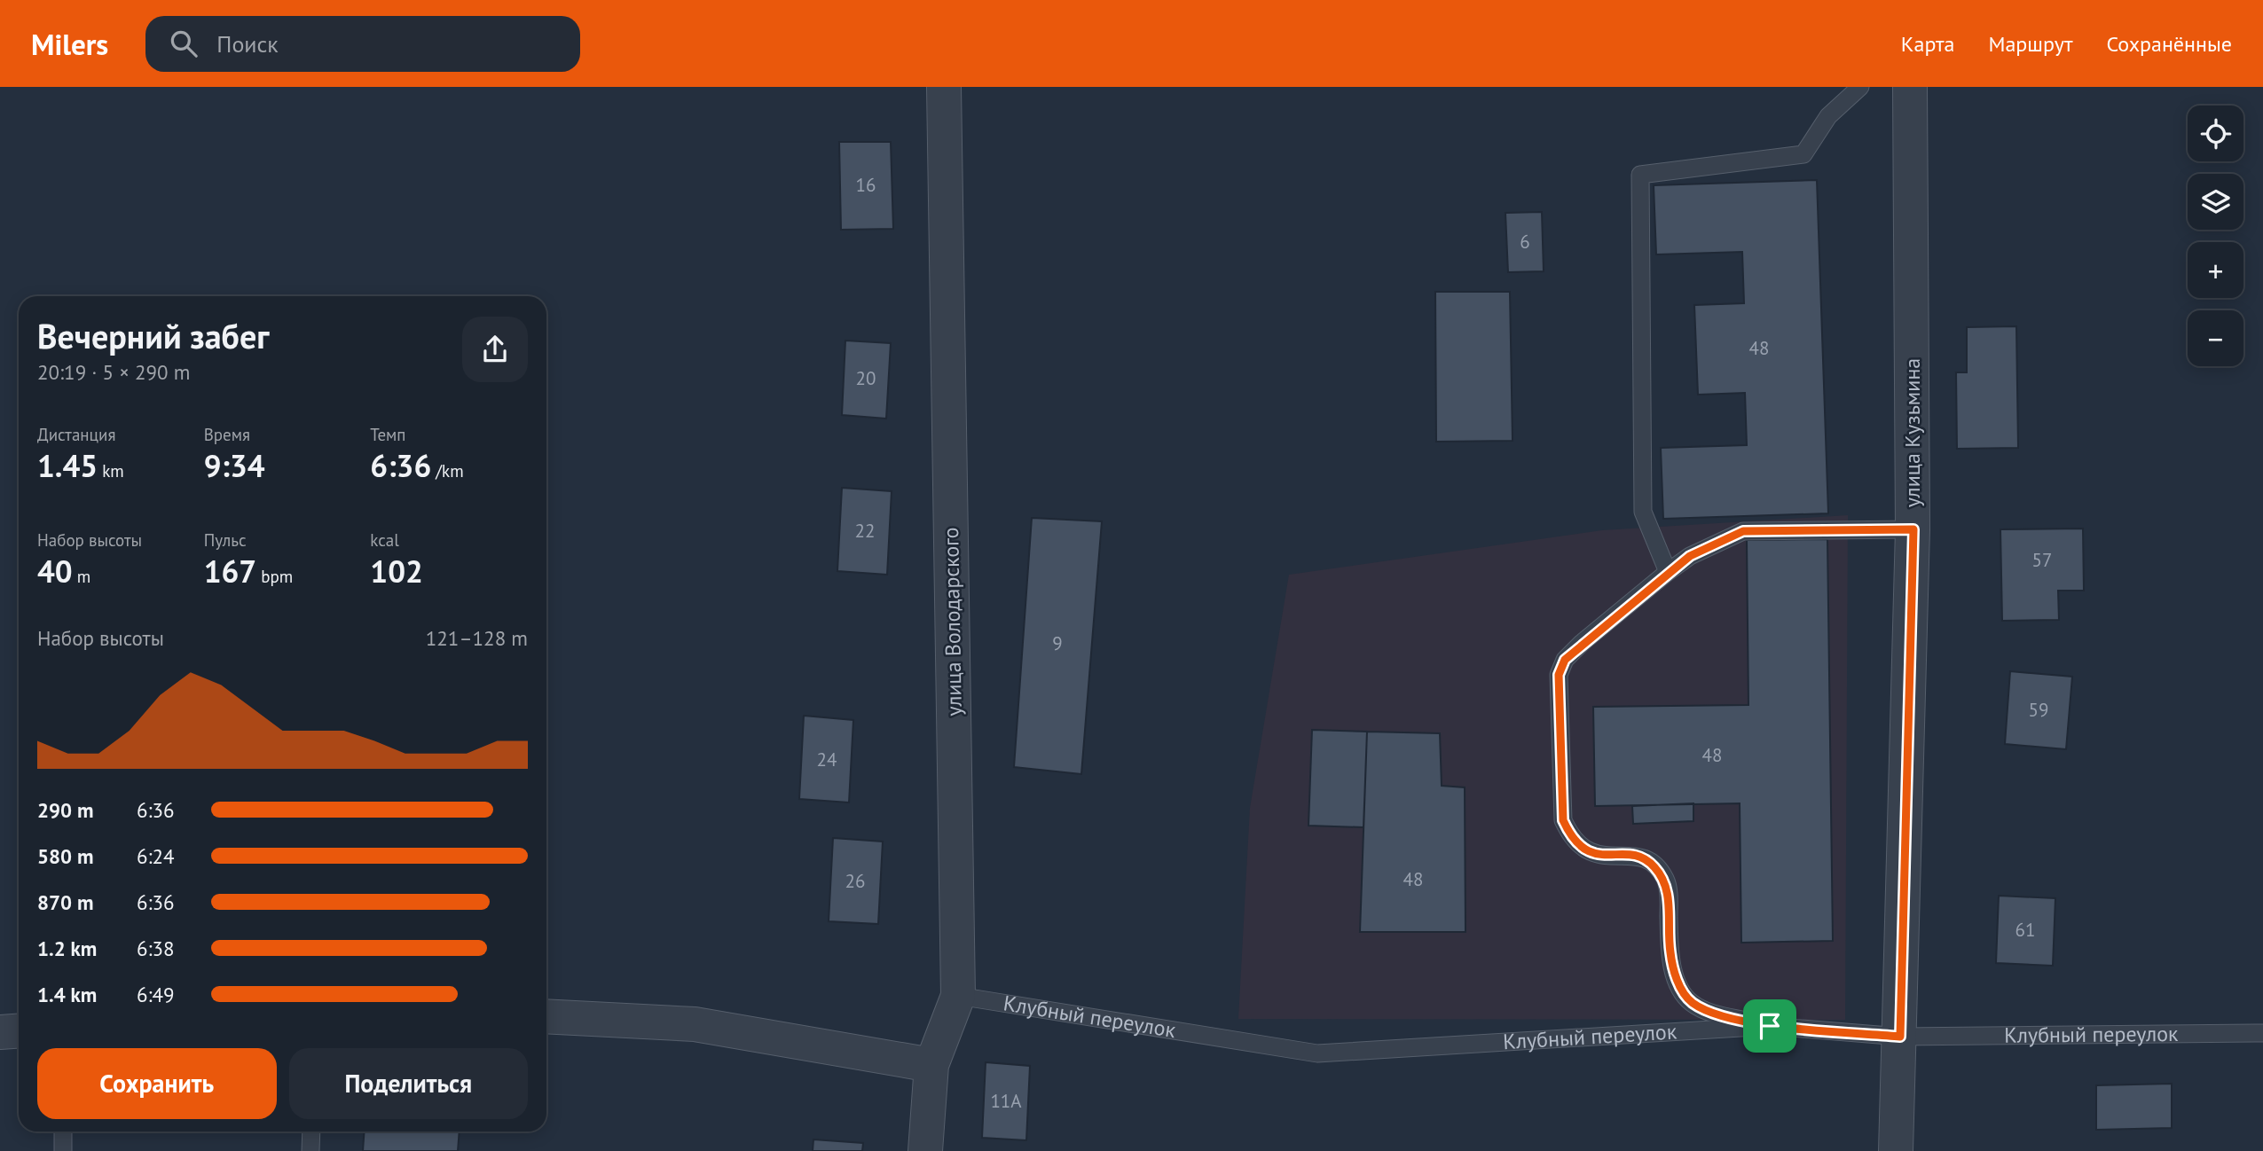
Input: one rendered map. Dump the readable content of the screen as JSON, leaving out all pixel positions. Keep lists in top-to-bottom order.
{
  "streets": {
    "street": ["улица Кузьмина", "улица Володарского"],
    "lane": ["Клубный переулок"]
  },
  "crossings": [
    ["улица Кузьмина", "Клубный переулок"],
    ["улица Володарского", "Клубный переулок"]
  ],
  "house_numbers": [
    "16",
    "6",
    "48",
    "20",
    "22",
    "57",
    "9",
    "59",
    "48",
    "24",
    "48",
    "26",
    "61",
    "11А"
  ],
  "page": {
    "header": "Milers",
    "search": "Поиск",
    "nav": ["Карта", "Маршрут", "Сохранённые"],
    "map_buttons": ["+", "−"],
    "heading": ["Вечерний забег", "20:19 · 5 × 290 m"],
    "stats": [
      ["Дистанция", "1.45 km"],
      ["Время", "9:34"],
      ["Темп", "6:36 /km"],
      ["Набор высоты", "40 m"],
      ["Пульс", "167 bpm"],
      ["kcal", "102"]
    ],
    "chart": ["Набор высоты", "121–128 m"],
    "list": [
      {
        "name": "290 m",
        "note": "6:36"
      },
      {
        "name": "580 m",
        "note": "6:24"
      },
      {
        "name": "870 m",
        "note": "6:36"
      },
      {
        "name": "1.2 km",
        "note": "6:38"
      },
      {
        "name": "1.4 km",
        "note": "6:49"
      }
    ],
    "buttons": ["Сохранить", "Поделиться"]
  }
}
